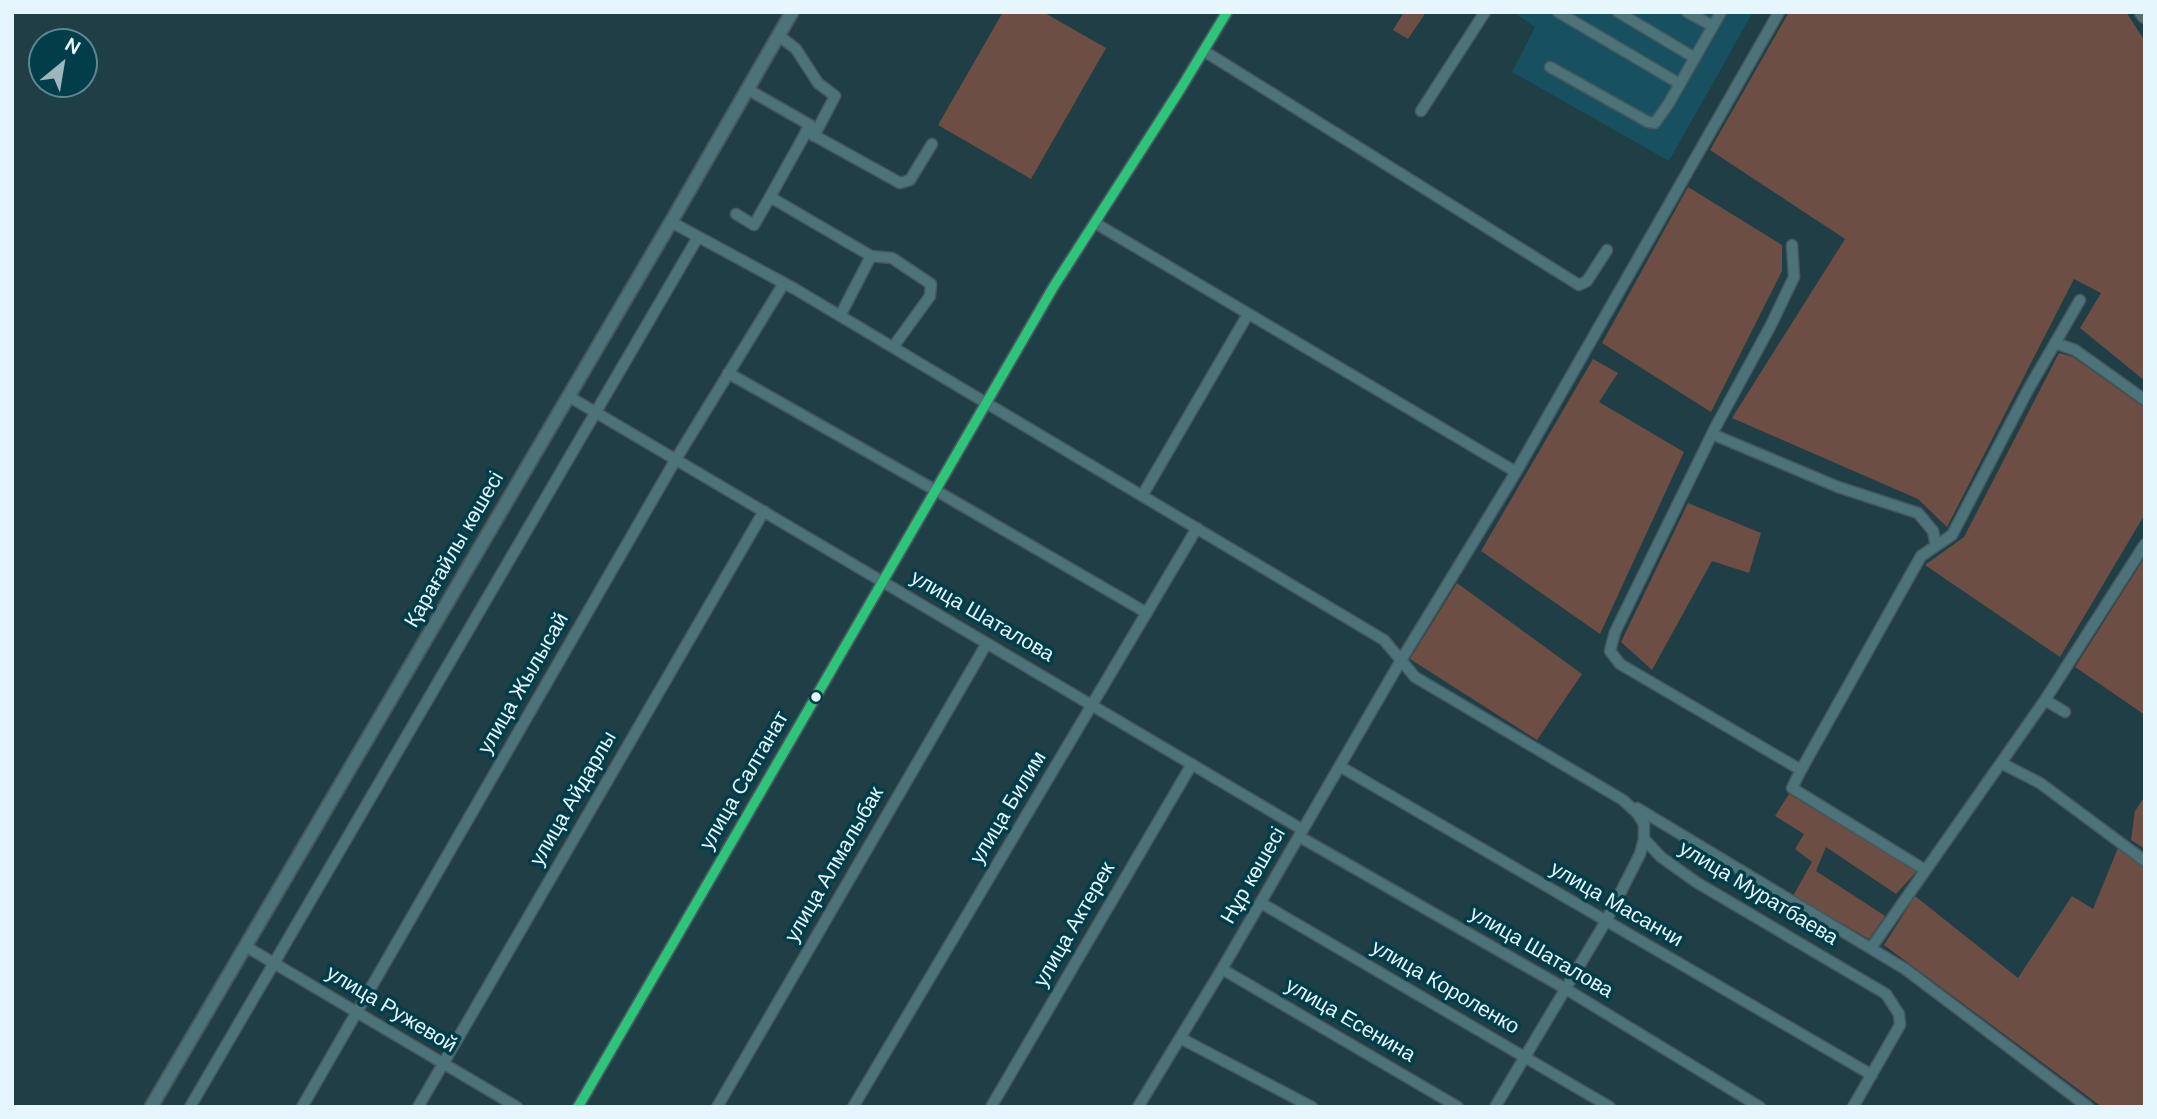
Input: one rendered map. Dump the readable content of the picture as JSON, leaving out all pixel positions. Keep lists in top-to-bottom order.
{
  "streets": {
    "street": [
      "Қарағайлы көшесі",
      "улица Шаталова",
      "улица Жылысай",
      "улица Салтанат",
      "улица Айдарлы",
      "улица Билим",
      "улица Алмалыбак",
      "Нұр көшесі",
      "улица Муратбаева",
      "улица Масанчи",
      "улица Актерек",
      "улица Короленко",
      "улица Ружевой",
      "улица Есенина"
    ]
  },
  "crossings": [
    ["Қарағайлы көшесі", "улица Шаталова"],
    ["Қарағайлы көшесі", "улица Муратбаева"],
    ["Қарағайлы көшесі", "улица Ружевой"],
    ["улица Шаталова", "улица Жылысай"],
    ["улица Шаталова", "улица Салтанат"],
    ["улица Шаталова", "улица Айдарлы"],
    ["улица Шаталова", "улица Билим"],
    ["улица Шаталова", "улица Алмалыбак"],
    ["улица Шаталова", "Нұр көшесі"],
    ["улица Шаталова", "улица Актерек"],
    ["улица Жылысай", "улица Муратбаева"],
    ["улица Жылысай", "улица Ружевой"],
    ["улица Салтанат", "улица Муратбаева"],
    ["улица Айдарлы", "улица Ружевой"],
    ["улица Билим", "улица Муратбаева"],
    ["Нұр көшесі", "улица Муратбаева"],
    ["Нұр көшесі", "улица Масанчи"],
    ["Нұр көшесі", "улица Короленко"],
    ["Нұр көшесі", "улица Есенина"],
    ["улица Муратбаева", "улица Масанчи"]
  ],
  "north": "top right"
}
